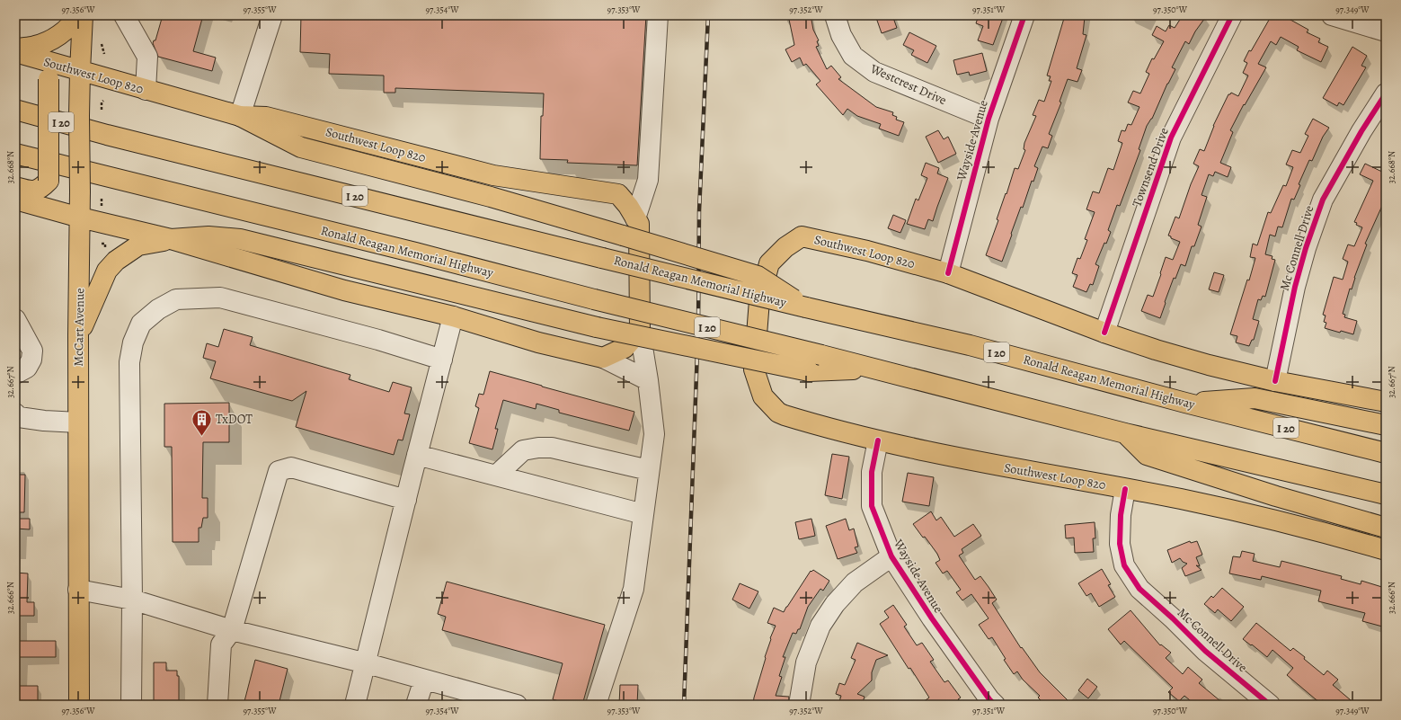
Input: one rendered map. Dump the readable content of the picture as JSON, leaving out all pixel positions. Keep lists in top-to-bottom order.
{
  "streets": {
    "main road": [
      "Southwest Loop 820",
      "I 20",
      "Ronald Reagan Memorial Highway",
      "McCart Avenue"
    ],
    "street": [
      "Westcrest Drive",
      "Wayside Avenue",
      "Townsend Drive",
      "Mc Connell Drive"
    ]
  },
  "crossings": [
    ["Southwest Loop 820", "Wayside Avenue"],
    ["Southwest Loop 820", "Townsend Drive"],
    ["Southwest Loop 820", "Mc Connell Drive"],
    ["Southwest Loop 820", "McCart Avenue"],
    ["Westcrest Drive", "Wayside Avenue"]
  ],
  "places": {
    "building": ["TxDOT"]
  },
  "coordinates": [
    "97.356°W",
    "97.355°W",
    "97.354°W",
    "97.353°W",
    "97.352°W",
    "97.351°W",
    "97.350°W",
    "97.349°W",
    "32.668°N",
    "32.667°N",
    "32.666°N"
  ]
}
